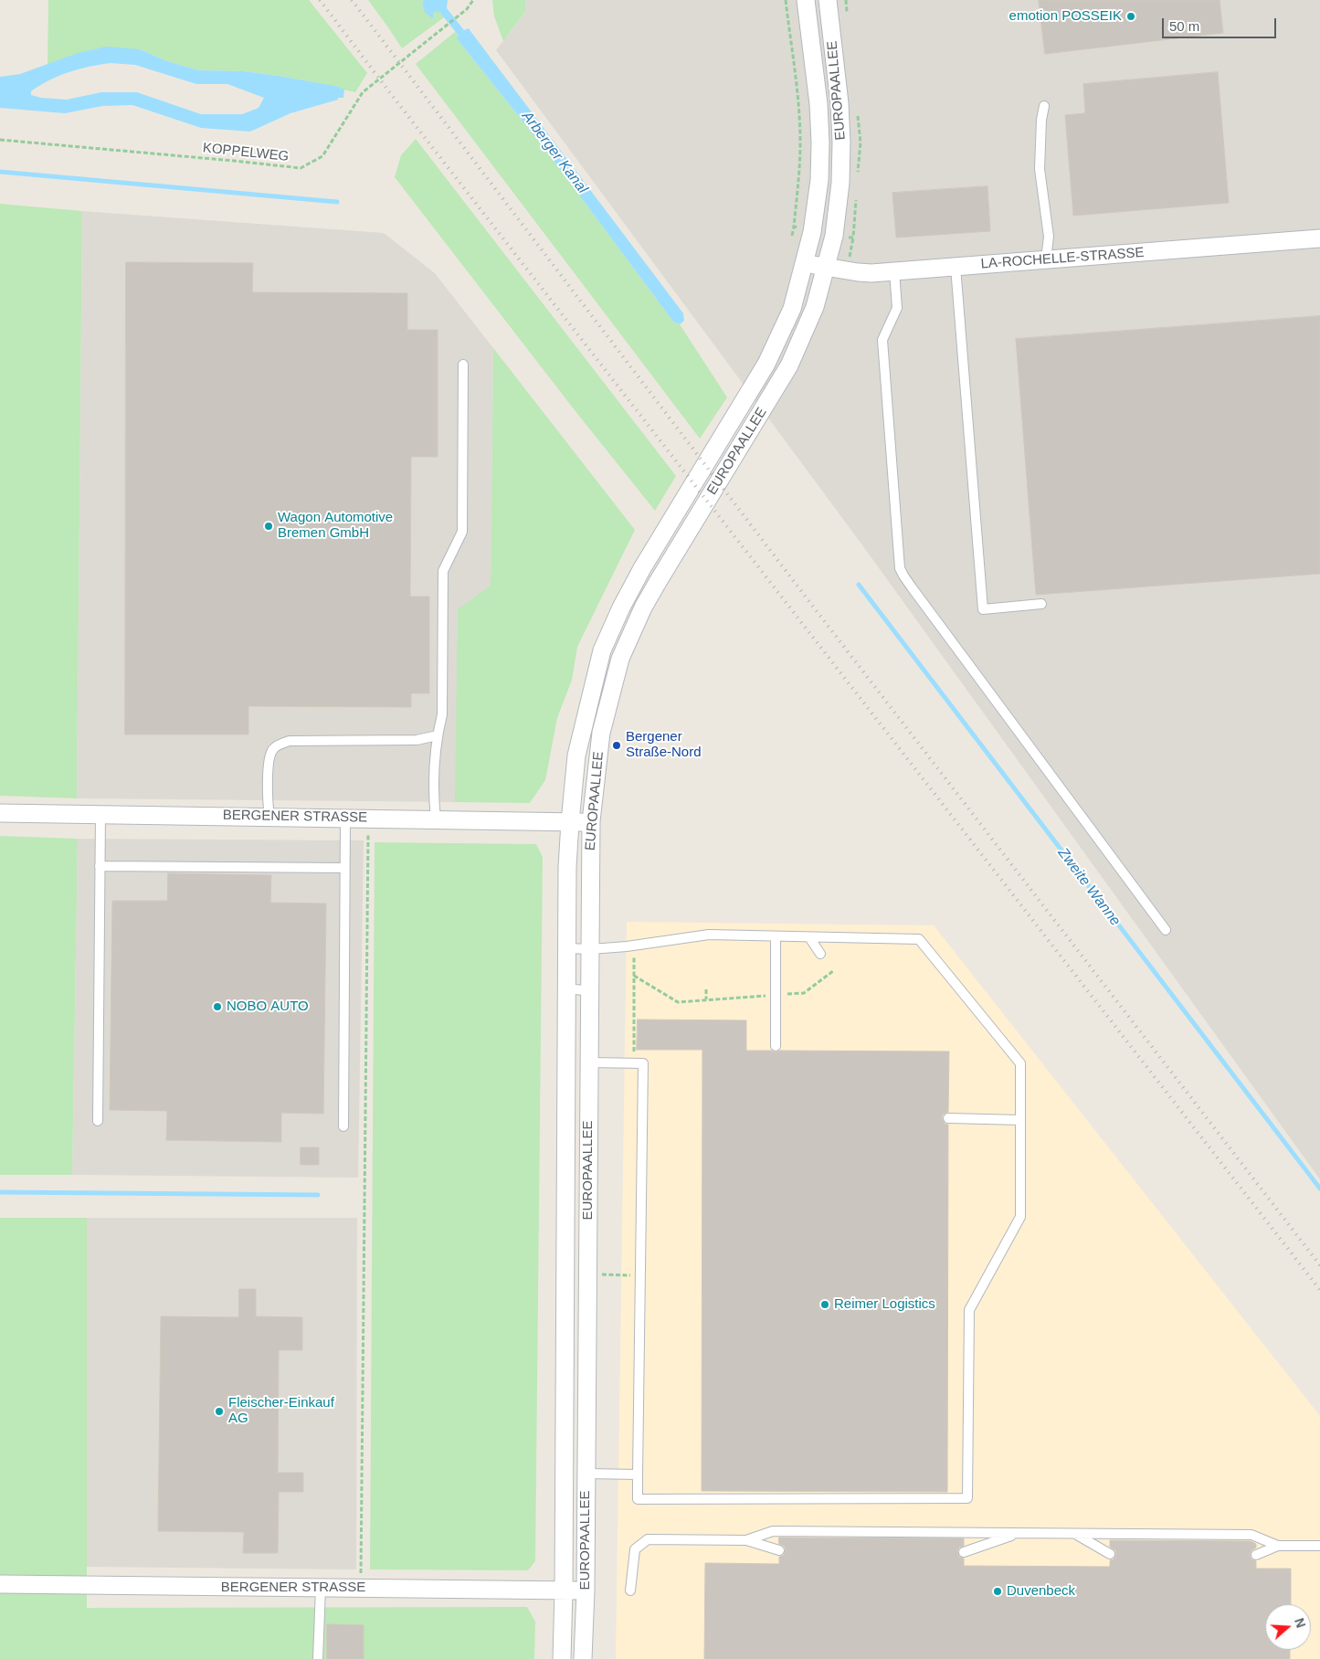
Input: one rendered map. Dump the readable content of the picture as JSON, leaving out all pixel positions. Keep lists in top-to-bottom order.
{
  "streets": {
    "street": ["EUROPAALLEE", "LA-ROCHELLE-STRASSE", "BERGENER STRASSE"],
    "path": ["KOPPELWEG"]
  },
  "crossings": [
    ["EUROPAALLEE", "LA-ROCHELLE-STRASSE"],
    ["EUROPAALLEE", "BERGENER STRASSE"]
  ],
  "water": ["Arberger Kanal", "Zweite Wanne"],
  "places": [
    "emotion POSSEIK",
    "Wagon Automotive Bremen GmbH",
    "Bergener Straße-Nord",
    "NOBO AUTO",
    "Reimer Logistics",
    "Fleischer-Einkauf AG",
    "Duvenbeck"
  ],
  "scale_bar": "50 m",
  "north": "right"
}
